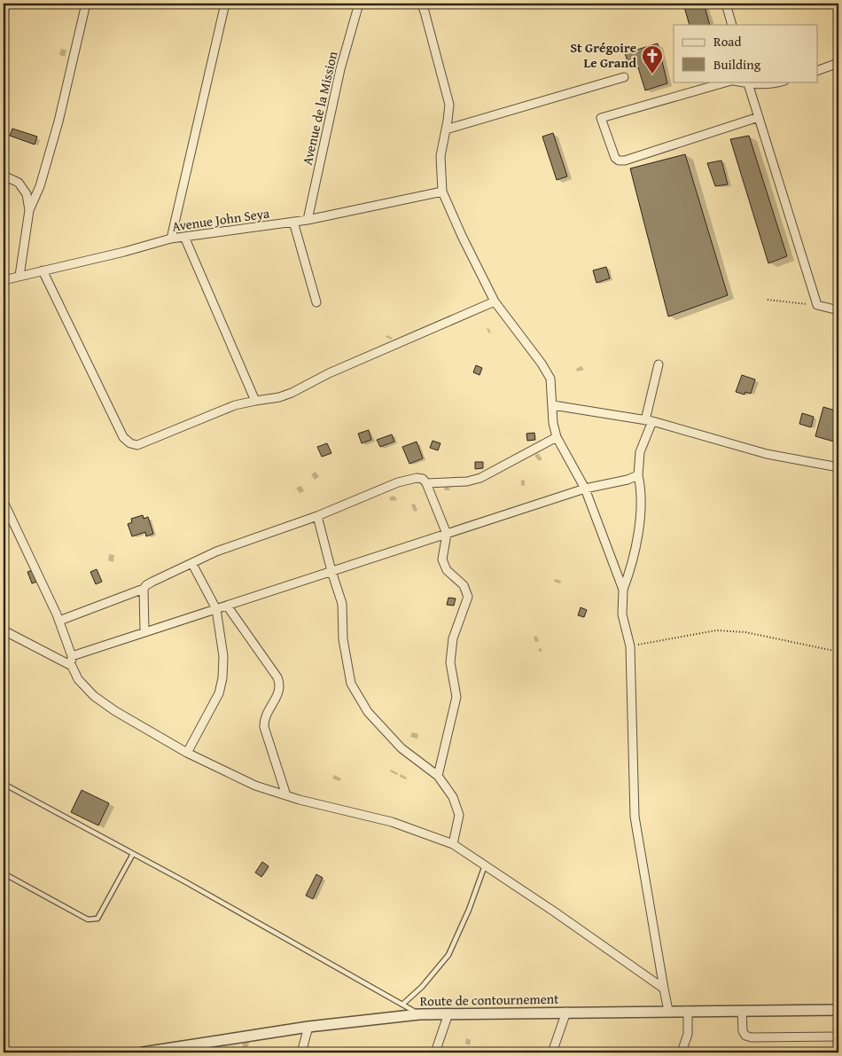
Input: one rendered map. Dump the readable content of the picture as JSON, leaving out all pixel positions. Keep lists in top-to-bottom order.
{
  "streets": {
    "street": ["Avenue de la Mission", "Avenue John Seya", "Route de contournement"]
  },
  "crossings": [
    ["Avenue de la Mission", "Avenue John Seya"]
  ],
  "places": {
    "church": ["St Grégoire Le Grand"]
  },
  "legend": ["Road", "Building"]
}
